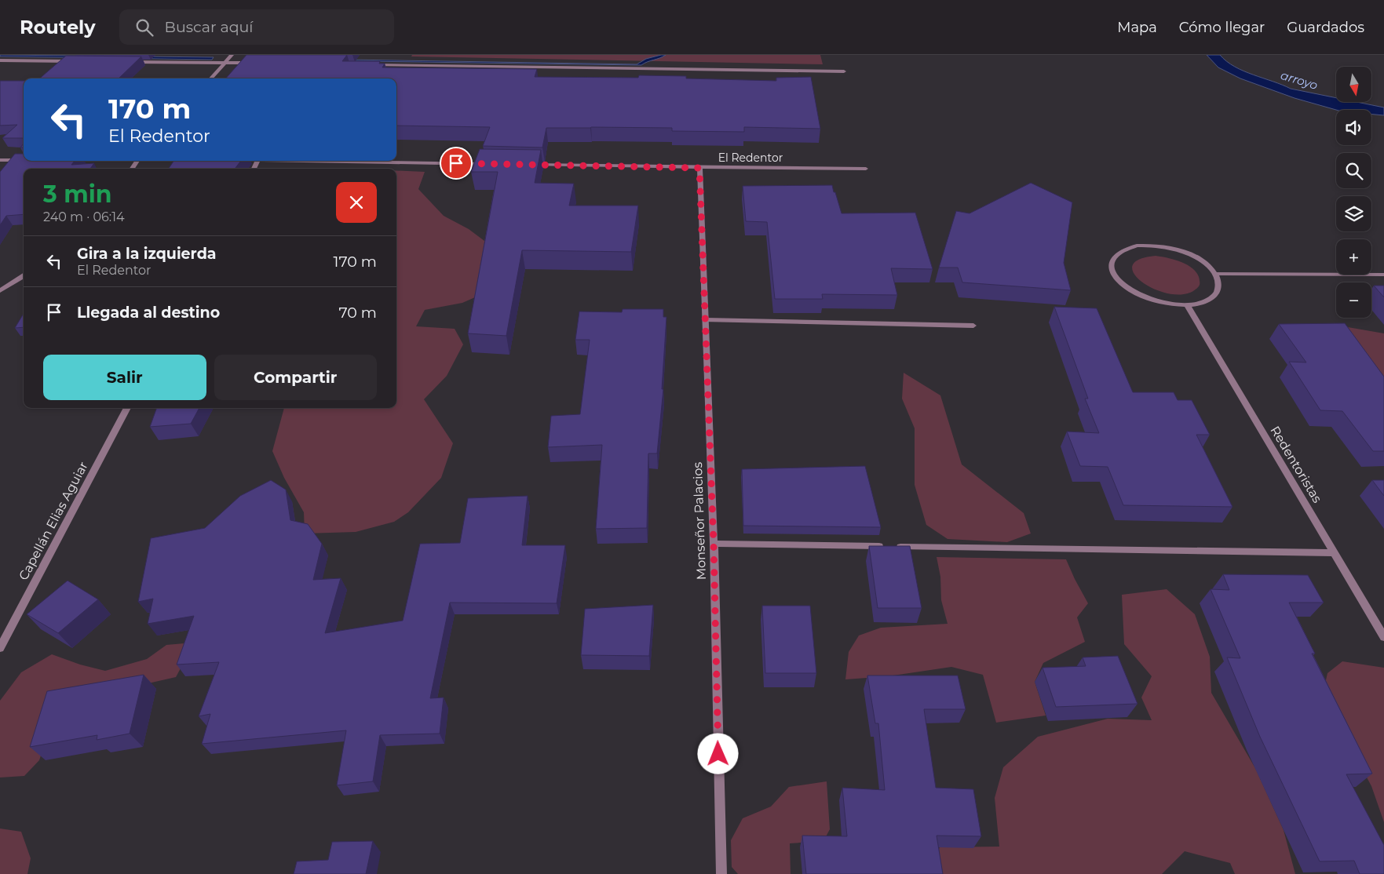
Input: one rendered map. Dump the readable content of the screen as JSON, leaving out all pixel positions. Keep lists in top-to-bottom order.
{
  "streets": {
    "street": [
      "El Redentor",
      "Redentoristas",
      "Capellán Elias Aguiar",
      "Monseñor Palacios"
    ]
  },
  "crossings": [
    ["El Redentor", "Monseñor Palacios"]
  ],
  "water": ["arroyo"],
  "north": "bottom",
  "page": {
    "header": "Routely",
    "search": "Buscar aquí",
    "nav": ["Mapa", "Cómo llegar", "Guardados"],
    "map_buttons": ["+", "−"],
    "turn": ["170 m", "El Redentor"],
    "heading": ["3 min", "240 m · 06:14"],
    "list": [
      {
        "name": "Gira a la izquierda",
        "note": "El Redentor",
        "value": "170 m"
      },
      {
        "name": "Llegada al destino",
        "value": "70 m"
      }
    ],
    "buttons": ["Salir", "Compartir"]
  }
}
